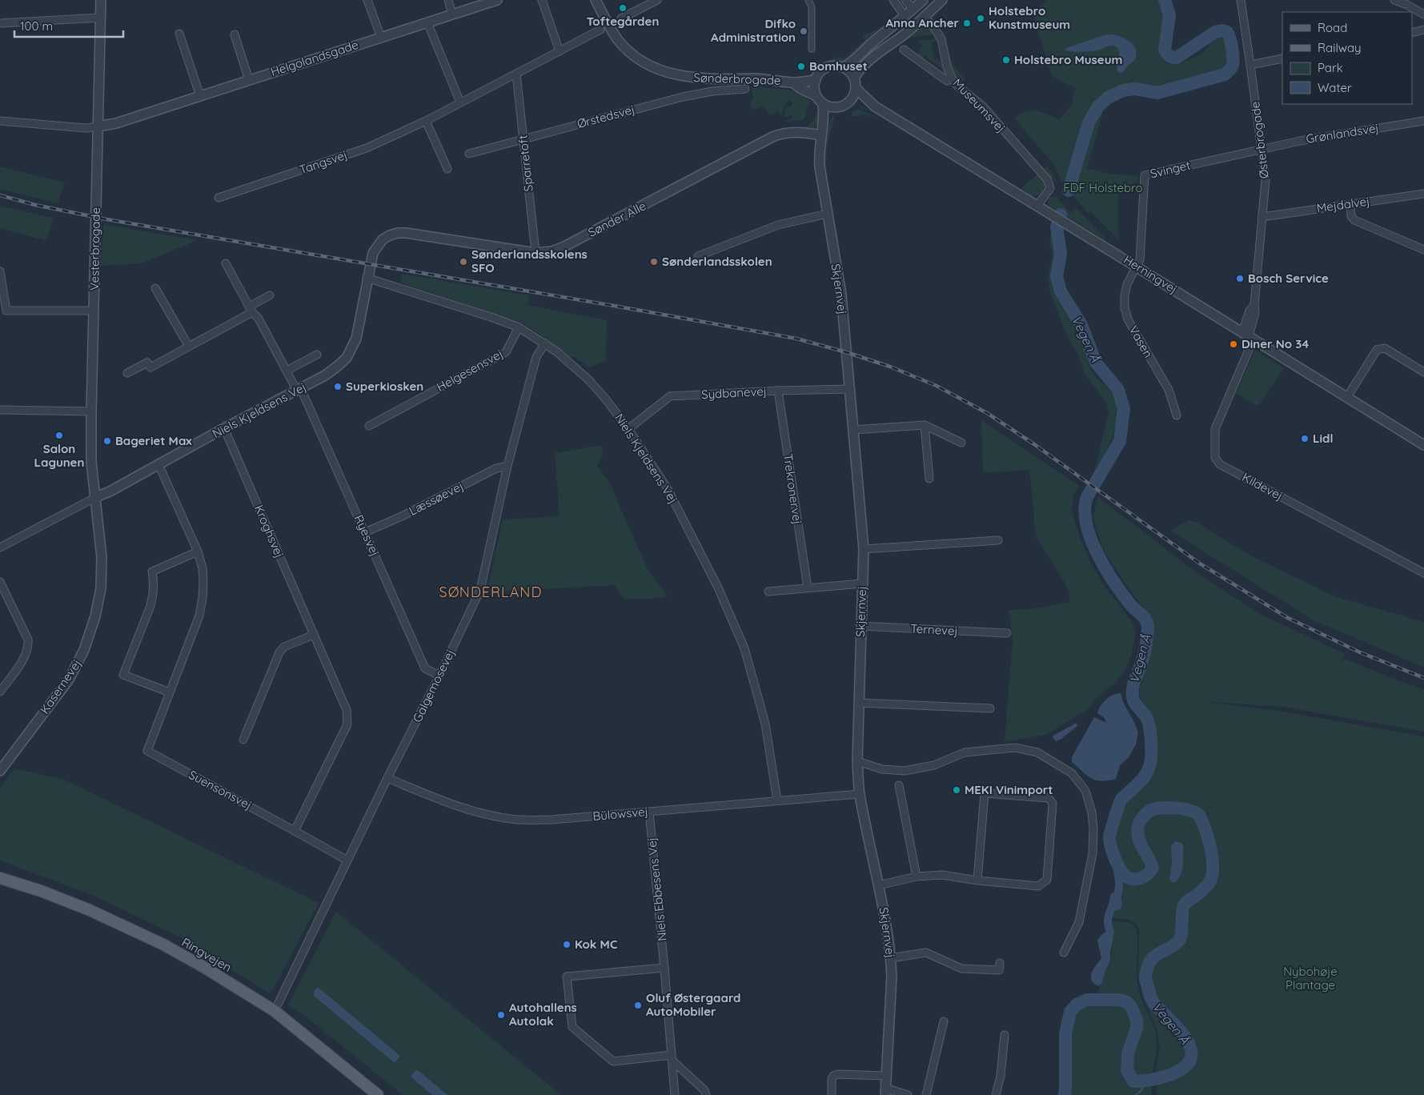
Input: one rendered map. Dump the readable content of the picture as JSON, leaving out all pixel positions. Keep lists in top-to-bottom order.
{
  "streets": {
    "main road": ["Ringvejen"],
    "street": [
      "Helgolandsgade",
      "Sønderbrogade",
      "Museumsvej",
      "Ørstedsvej",
      "Grønlandsvej",
      "Østerbrogade",
      "Tangsvej",
      "Sparretoft",
      "Svinget",
      "Mejdalvej",
      "Sønder Alle",
      "Vesterbrogade",
      "Herningvej",
      "Skjernvej",
      "Vasen",
      "Helgesensvej",
      "Sydbanevej",
      "Niels Kjeldsens Vej",
      "Kildevej",
      "Trekronervej",
      "Læssøevej",
      "Kroghsvej",
      "Ryesvej",
      "Ternevej",
      "Galgemosevej",
      "Kasernevej",
      "Suensonsvej",
      "Bülowsvej",
      "Niels Ebbesens Vej"
    ]
  },
  "crossings": [
    ["Helgolandsgade", "Vesterbrogade"],
    ["Sønderbrogade", "Herningvej"],
    ["Sønderbrogade", "Skjernvej"],
    ["Museumsvej", "Herningvej"],
    ["Ørstedsvej", "Sparretoft"],
    ["Grønlandsvej", "Østerbrogade"],
    ["Grønlandsvej", "Svinget"],
    ["Østerbrogade", "Svinget"],
    ["Østerbrogade", "Mejdalvej"],
    ["Østerbrogade", "Herningvej"],
    ["Østerbrogade", "Kildevej"],
    ["Tangsvej", "Sparretoft"],
    ["Sparretoft", "Sønder Alle"],
    ["Svinget", "Herningvej"],
    ["Svinget", "Vasen"],
    ["Sønder Alle", "Skjernvej"],
    ["Sønder Alle", "Niels Kjeldsens Vej"],
    ["Vesterbrogade", "Niels Kjeldsens Vej"],
    ["Vesterbrogade", "Kasernevej"],
    ["Herningvej", "Skjernvej"],
    ["Herningvej", "Vasen"],
    ["Herningvej", "Kildevej"],
    ["Skjernvej", "Sydbanevej"],
    ["Skjernvej", "Ternevej"],
    ["Skjernvej", "Bülowsvej"],
    ["Helgesensvej", "Niels Kjeldsens Vej"],
    ["Sydbanevej", "Niels Kjeldsens Vej"],
    ["Sydbanevej", "Trekronervej"],
    ["Niels Kjeldsens Vej", "Kroghsvej"],
    ["Niels Kjeldsens Vej", "Ryesvej"],
    ["Niels Kjeldsens Vej", "Galgemosevej"],
    ["Niels Kjeldsens Vej", "Kasernevej"],
    ["Niels Kjeldsens Vej", "Suensonsvej"],
    ["Niels Kjeldsens Vej", "Bülowsvej"],
    ["Læssøevej", "Ryesvej"],
    ["Læssøevej", "Galgemosevej"],
    ["Kroghsvej", "Suensonsvej"],
    ["Ryesvej", "Galgemosevej"],
    ["Galgemosevej", "Suensonsvej"],
    ["Galgemosevej", "Bülowsvej"],
    ["Galgemosevej", "Ringvejen"],
    ["Bülowsvej", "Niels Ebbesens Vej"]
  ],
  "districts": ["SØNDERLAND"],
  "water": ["Vegen Å"],
  "parks": ["FDF Holstebro", "Nybohøje Plantage"],
  "places": [
    "Toftegården",
    "Holstebro Kunstmuseum",
    "Anna Ancher",
    "Difko Administration",
    "Holstebro Museum",
    "Bomhuset",
    "Sønderlandsskolens SFO",
    "Sønderlandsskolen",
    "Bosch Service",
    "Diner No 34",
    "Superkiosken",
    "Salon Lagunen",
    "Lidl",
    "Bageriet Max",
    "MEKI Vinimport",
    "Kok MC",
    "Oluf Østergaard AutoMobiler",
    "Autohallens Autolak"
  ],
  "legend": [
    "Road",
    "Railway",
    "Park",
    "Water"
  ],
  "scale_bar": "100 m"
}
